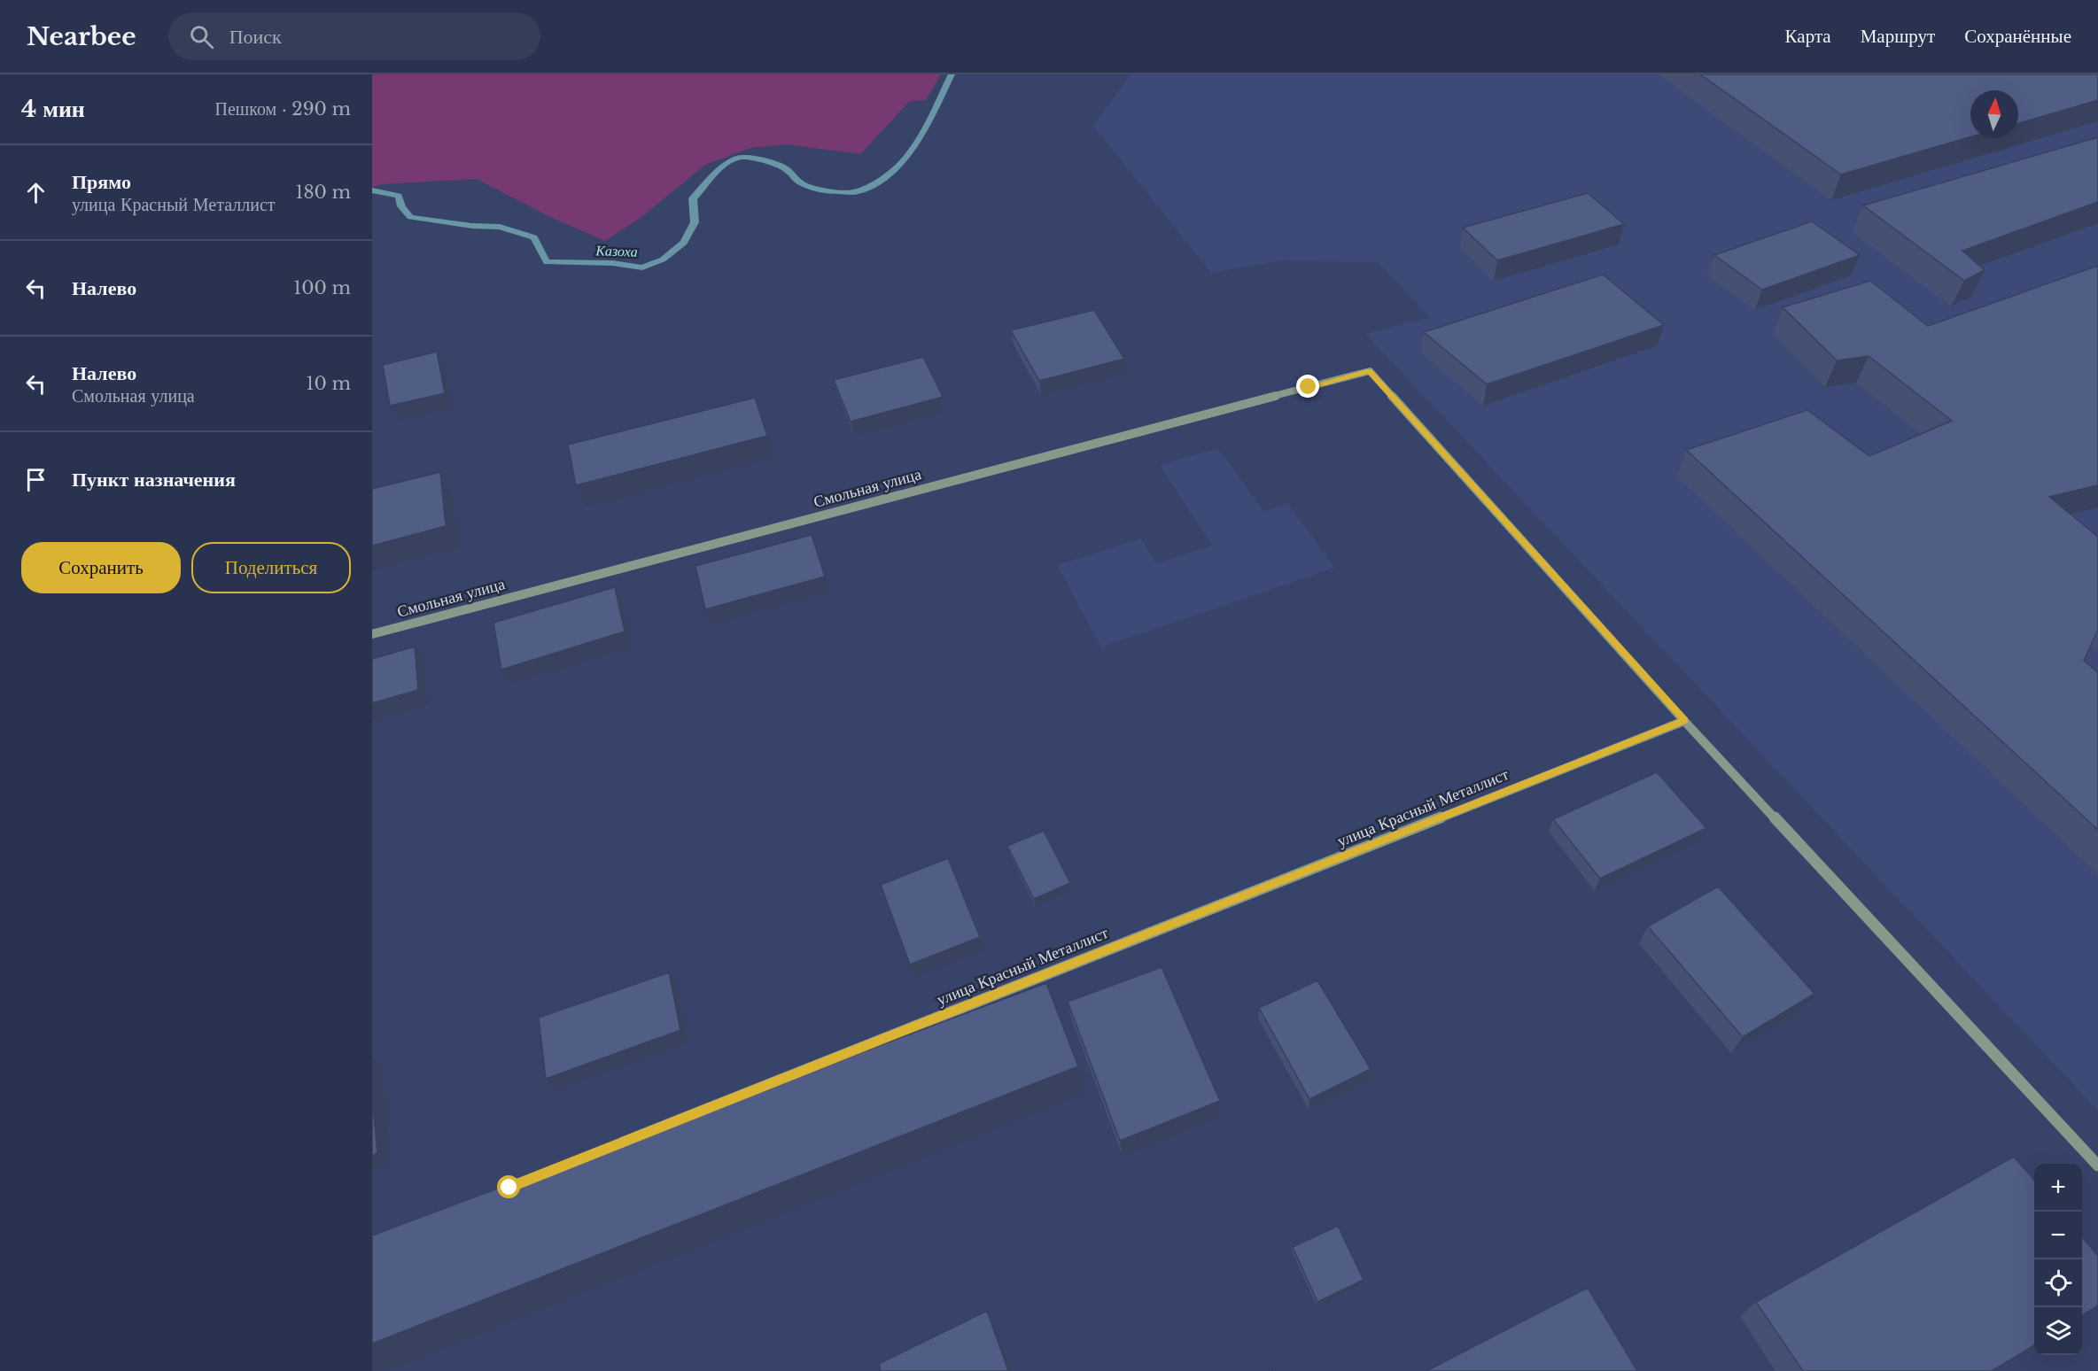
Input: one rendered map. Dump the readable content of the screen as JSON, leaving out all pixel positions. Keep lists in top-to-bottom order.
{
  "streets": {
    "street": ["Смольная улица", "улица Красный Металлист"]
  },
  "crossings": [
    ["Смольная улица", "улица Красный Металлист"]
  ],
  "water": ["Казоха"],
  "north": "top",
  "page": {
    "header": "Nearbee",
    "search": "Поиск",
    "nav": ["Карта", "Маршрут", "Сохранённые"],
    "heading": ["4 мин", "Пешком · 290 m"],
    "list": [
      ["Прямо", "улица Красный Металлист", "180 m"],
      ["Налево", "100 m"],
      ["Налево", "Смольная улица", "10 m"],
      "Пункт назначения"
    ],
    "buttons": ["Сохранить", "Поделиться"],
    "map_buttons": ["+", "−"]
  }
}
